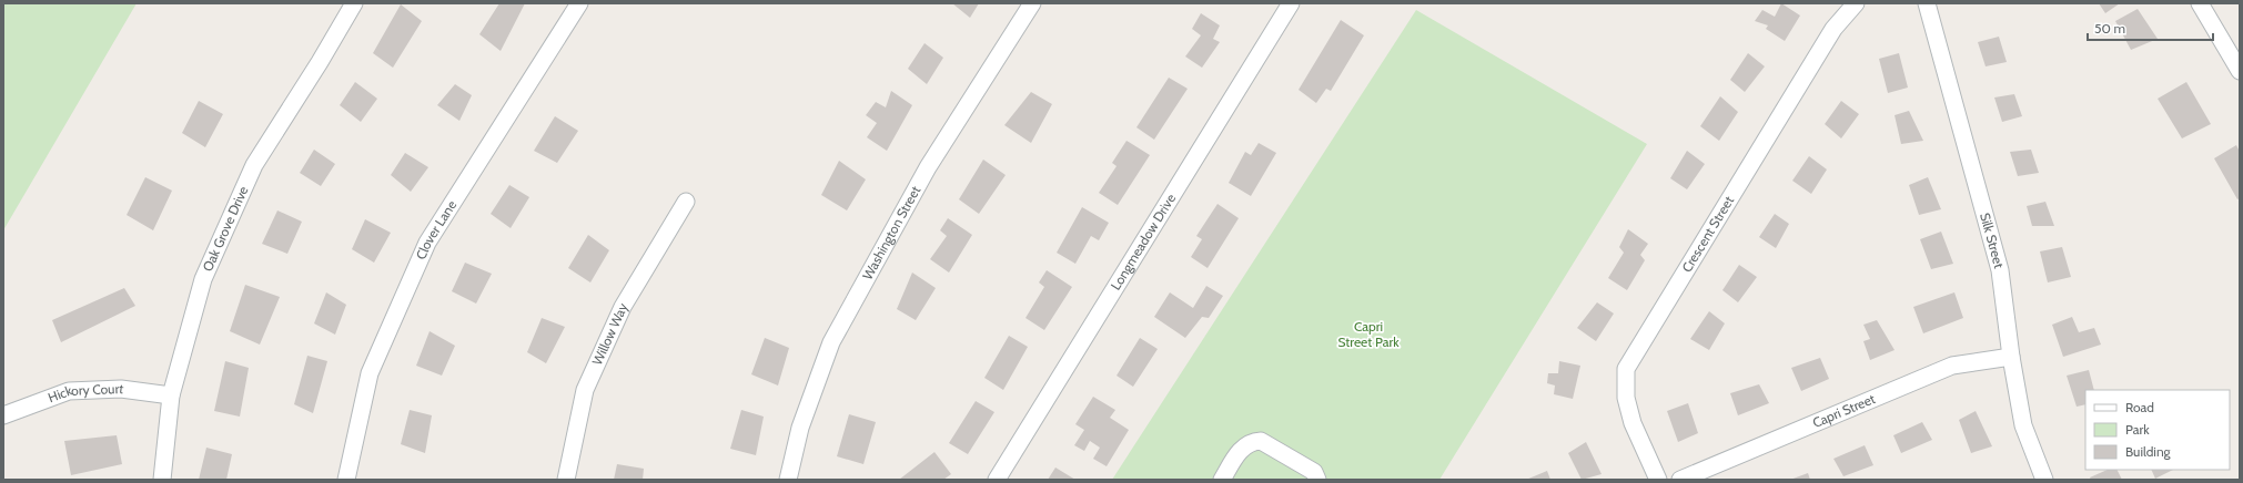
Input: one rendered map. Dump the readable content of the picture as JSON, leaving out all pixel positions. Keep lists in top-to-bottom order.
{
  "streets": {
    "street": [
      "Oak Grove Drive",
      "Clover Lane",
      "Washington Street",
      "Crescent Street",
      "Silk Street",
      "Longmeadow Drive",
      "Willow Way",
      "Hickory Court",
      "Capri Street"
    ]
  },
  "crossings": [
    ["Oak Grove Drive", "Hickory Court"],
    ["Silk Street", "Capri Street"]
  ],
  "parks": ["Capri Street Park"],
  "legend": ["Road", "Park", "Building"],
  "scale_bar": "50 m"
}
